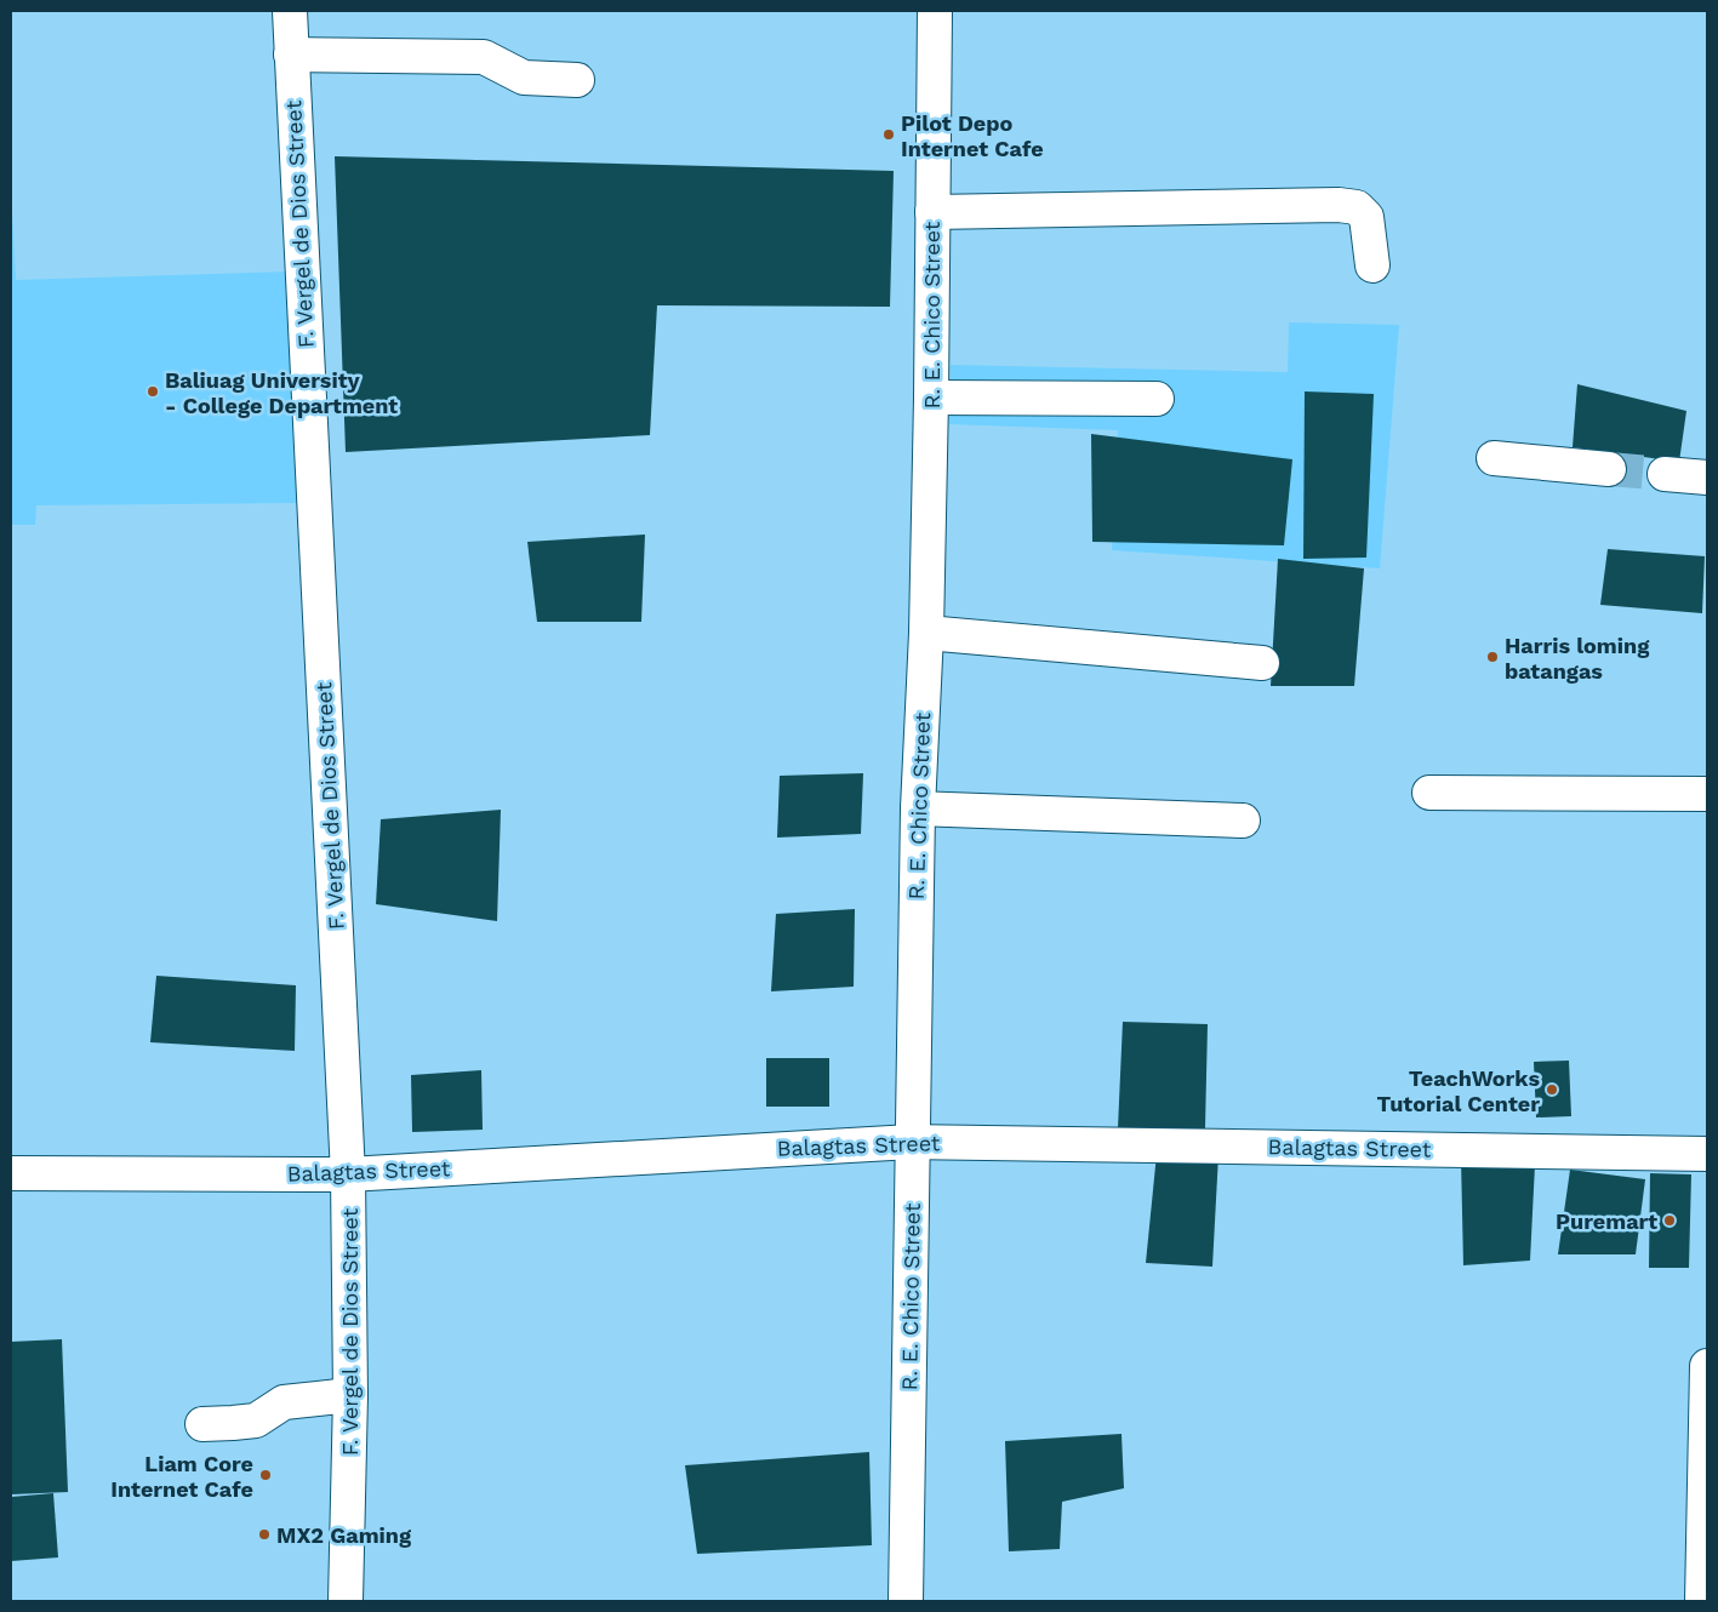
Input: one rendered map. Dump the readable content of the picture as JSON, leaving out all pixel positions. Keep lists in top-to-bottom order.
{
  "streets": {
    "street": ["F. Vergel de Dios Street", "R. E. Chico Street", "Balagtas Street"]
  },
  "crossings": [
    ["F. Vergel de Dios Street", "Balagtas Street"],
    ["R. E. Chico Street", "Balagtas Street"]
  ],
  "places": [
    "Pilot Depo Internet Cafe",
    "Baliuag University - College Department",
    "Harris loming batangas",
    "TeachWorks Tutorial Center",
    "Puremart",
    "Liam Core Internet Cafe",
    "MX2 Gaming"
  ]
}
